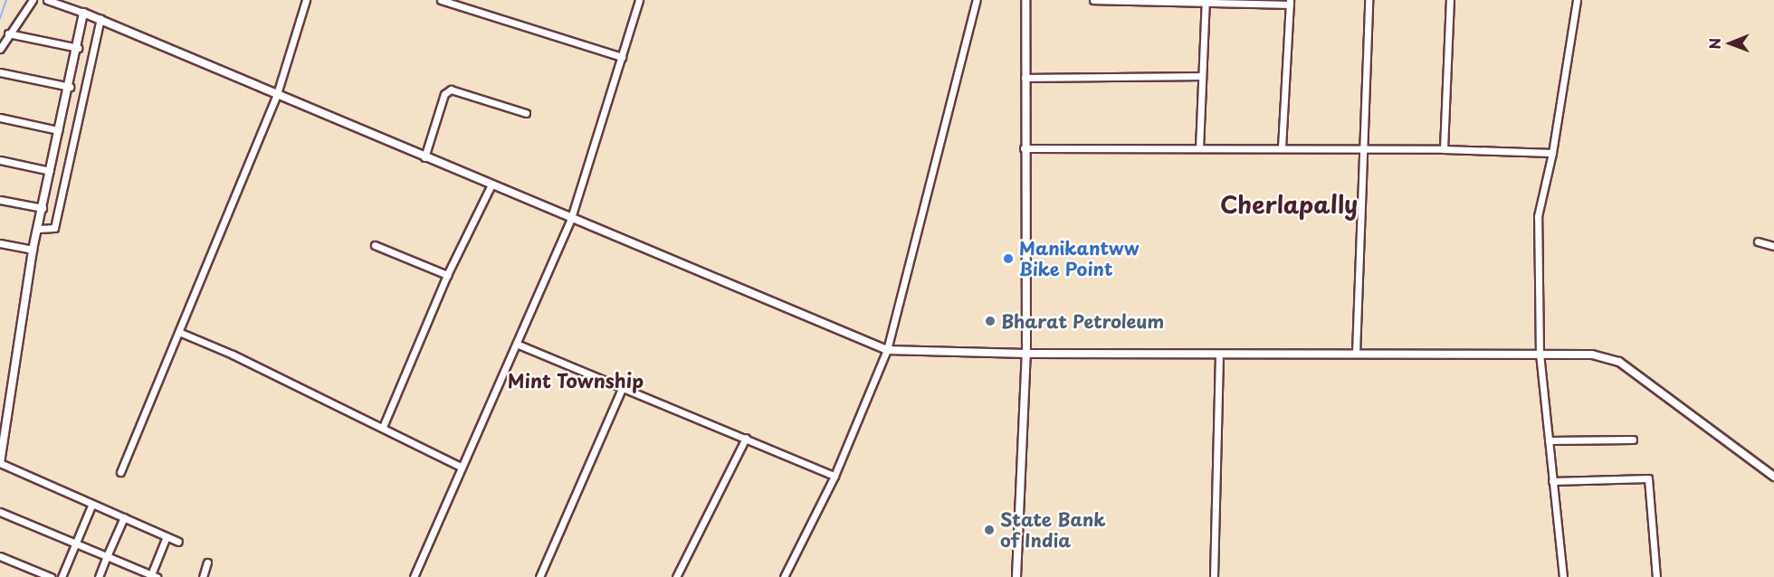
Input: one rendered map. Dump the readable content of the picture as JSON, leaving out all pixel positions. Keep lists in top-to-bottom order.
{
  "districts": ["Cherlapally", "Mint Township"],
  "places": ["Manikantww Bike Point", "Bharat Petroleum", "State Bank of India"],
  "north": "left"
}
